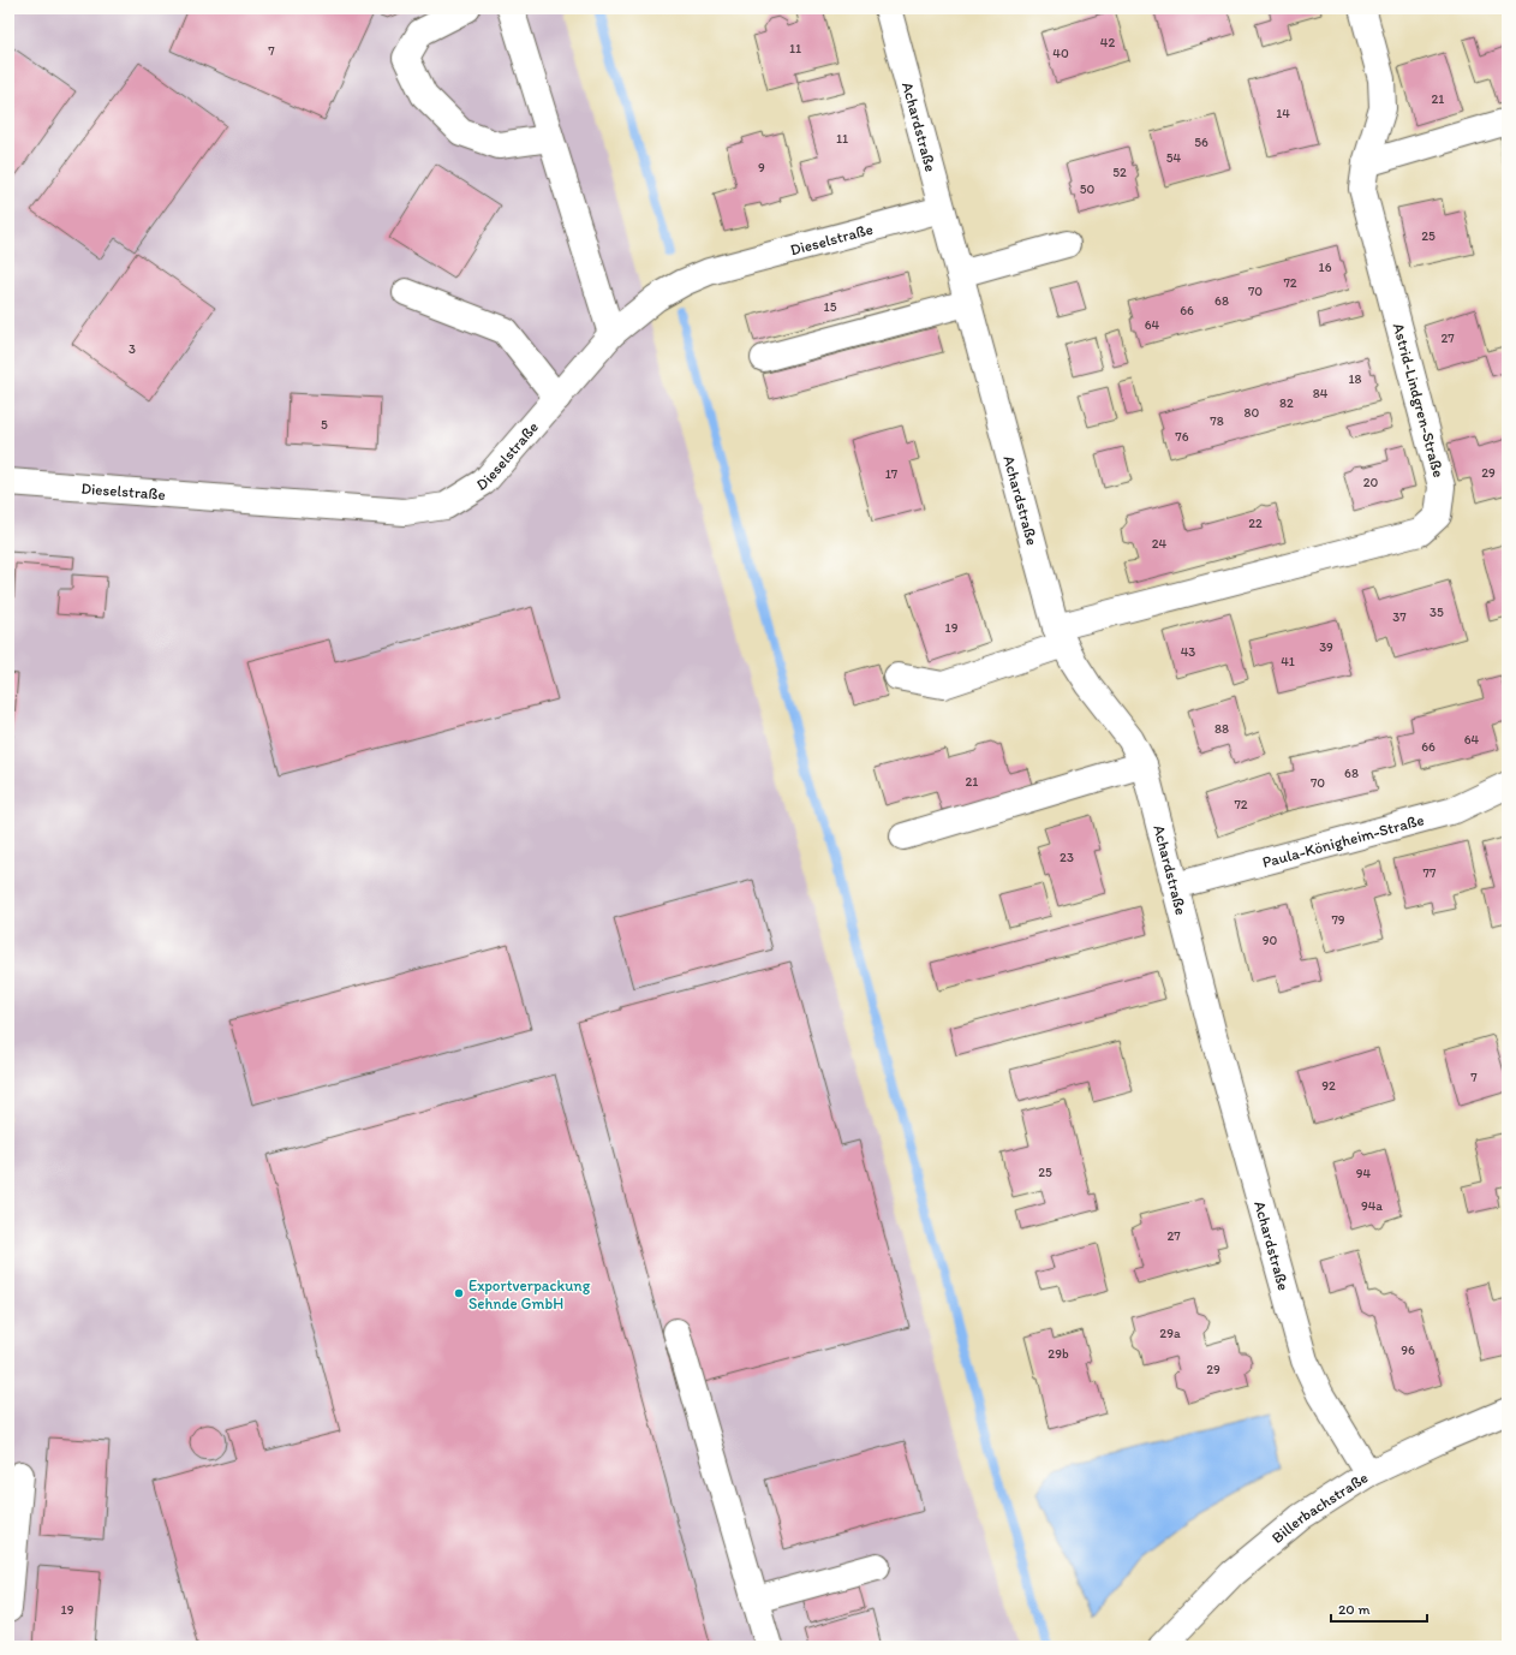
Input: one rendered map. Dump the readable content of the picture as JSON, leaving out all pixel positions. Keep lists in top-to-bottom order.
{
  "streets": {
    "street": [
      "Achardstraße",
      "Dieselstraße",
      "Astrid-Lindgren-Straße",
      "Paula-Königheim-Straße",
      "Billerbachstraße"
    ]
  },
  "crossings": [
    ["Achardstraße", "Dieselstraße"],
    ["Achardstraße", "Astrid-Lindgren-Straße"],
    ["Achardstraße", "Paula-Königheim-Straße"],
    ["Achardstraße", "Billerbachstraße"]
  ],
  "places": ["Exportverpackung Sehnde GmbH"],
  "house_numbers": [
    "42",
    "11",
    "7",
    "40",
    "21",
    "14",
    "11",
    "56",
    "54",
    "9",
    "52",
    "50",
    "25",
    "16",
    "72",
    "70",
    "68",
    "15",
    "66",
    "64",
    "27",
    "3",
    "18",
    "84",
    "82",
    "80",
    "78",
    "5",
    "76",
    "29",
    "17",
    "20",
    "22",
    "24",
    "35",
    "37",
    "19",
    "39",
    "43",
    "41",
    "88",
    "64",
    "66",
    "68",
    "21",
    "70",
    "72",
    "23",
    "77",
    "79",
    "90",
    "7",
    "92",
    "25",
    "94",
    "94a",
    "27",
    "29a",
    "96",
    "29b",
    "29",
    "19"
  ],
  "scale_bar": "20 m"
}
